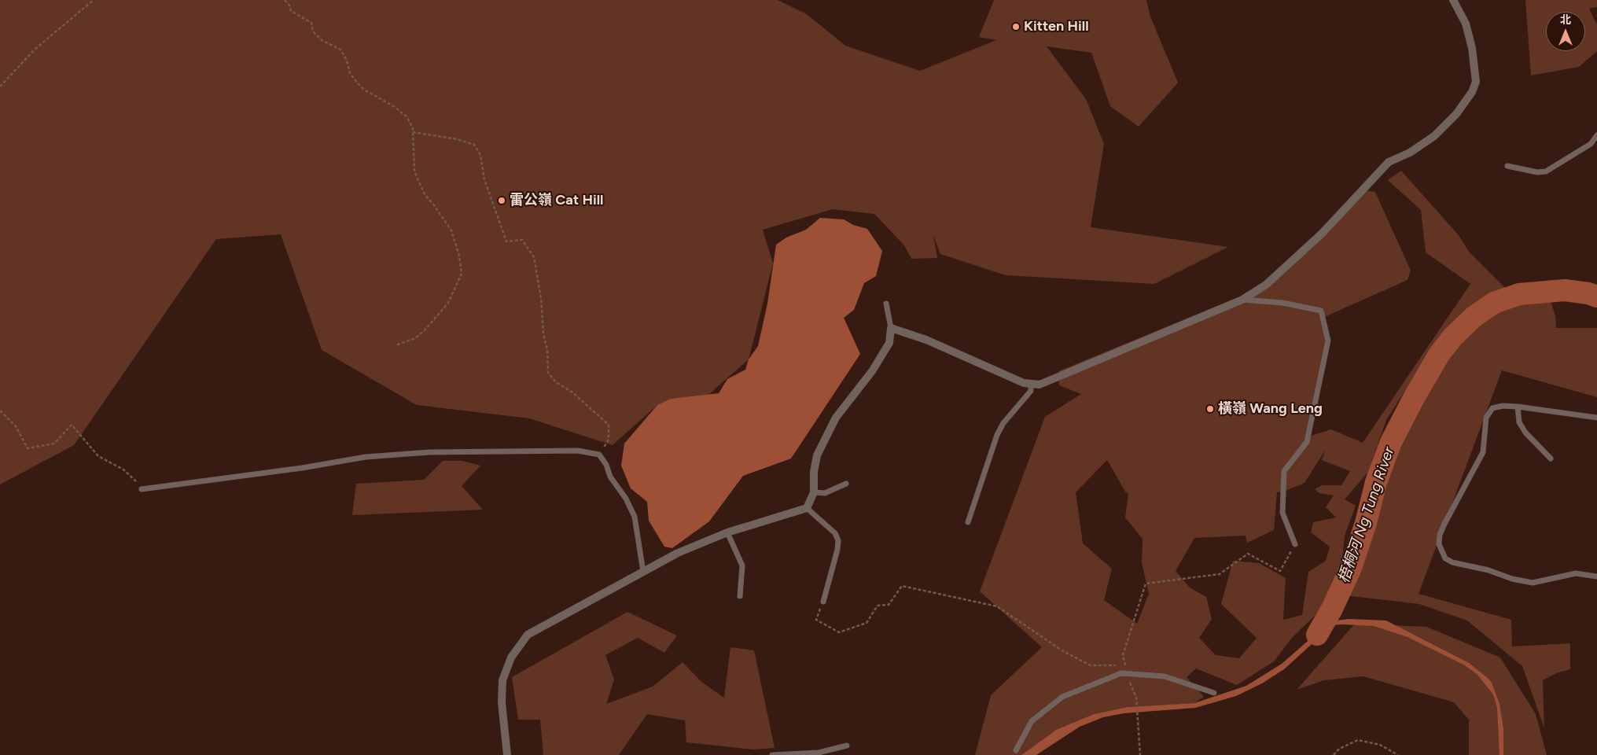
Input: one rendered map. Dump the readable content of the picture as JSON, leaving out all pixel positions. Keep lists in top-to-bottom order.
{
  "water": ["梧桐河 Ng Tung River"],
  "places": ["Kitten Hill", "雷公嶺 Cat Hill", "橫嶺 Wang Leng"],
  "north": "top"
}
